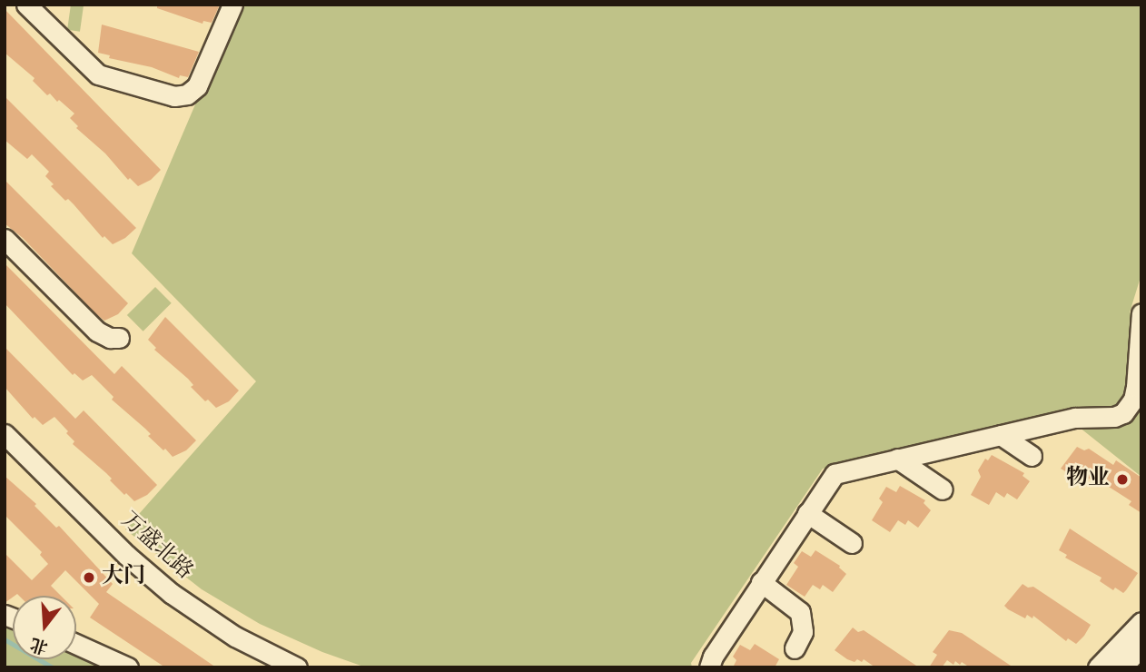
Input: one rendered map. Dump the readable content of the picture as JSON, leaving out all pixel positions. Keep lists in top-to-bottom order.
{
  "streets": {
    "street": ["万盛北路"]
  },
  "places": ["物业", "大门"],
  "north": "bottom"
}
